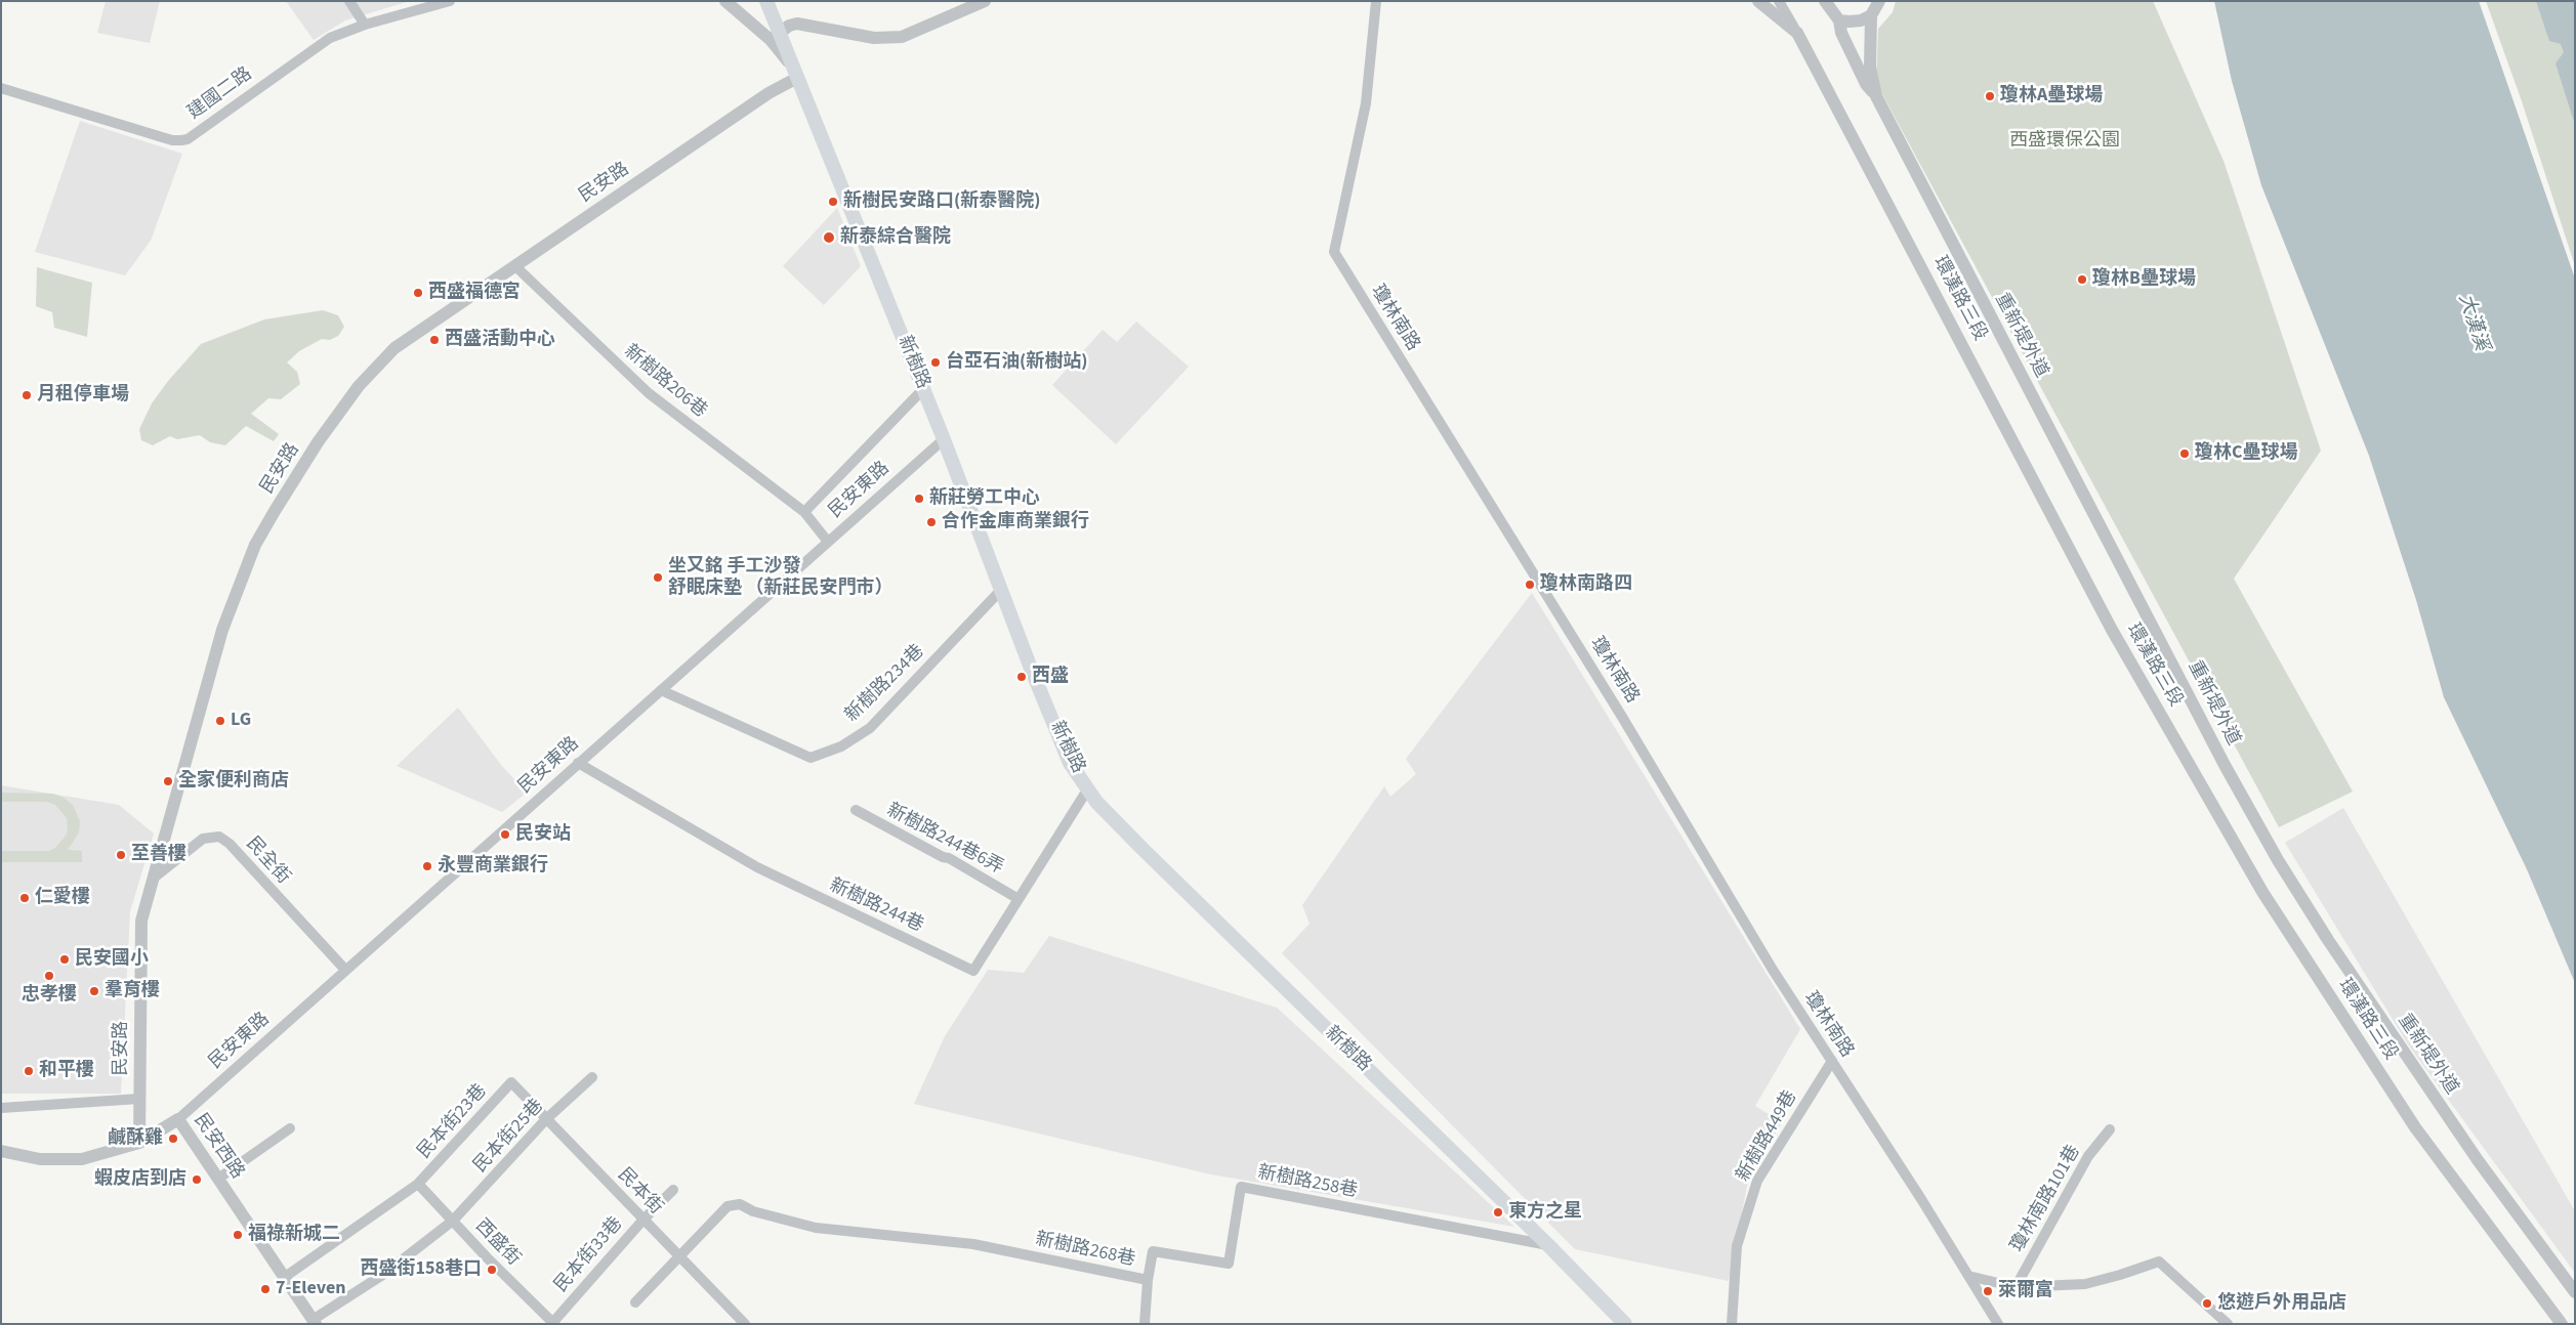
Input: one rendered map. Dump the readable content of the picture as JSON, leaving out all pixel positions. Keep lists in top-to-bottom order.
{
  "streets": {
    "main road": ["新樹路"],
    "street": [
      "建國二路",
      "民安路",
      "環漢路三段",
      "瓊林南路",
      "重新堤外道",
      "新樹路206巷",
      "民安東路",
      "新樹路234巷",
      "新樹路244巷6弄",
      "民全街",
      "新樹路244巷",
      "民本街23巷",
      "民本街25巷",
      "新樹路449巷",
      "民安西路",
      "新樹路258巷",
      "民本街",
      "瓊林南路101巷",
      "西盛街",
      "新樹路268巷",
      "民本街33巷"
    ]
  },
  "crossings": [
    ["民安路", "新樹路"],
    ["民安路", "新樹路206巷"],
    ["民安路", "民全街"],
    ["民安路", "民安西路"],
    ["瓊林南路", "新樹路449巷"],
    ["新樹路", "民安東路"],
    ["新樹路", "新樹路234巷"],
    ["新樹路", "新樹路244巷"],
    ["新樹路", "新樹路258巷"],
    ["新樹路206巷", "民安東路"],
    ["民安東路", "新樹路234巷"],
    ["民安東路", "民全街"],
    ["民安東路", "新樹路244巷"],
    ["民安東路", "民安西路"],
    ["新樹路244巷6弄", "新樹路244巷"],
    ["民本街23巷", "民本街"],
    ["民本街23巷", "西盛街"],
    ["民本街25巷", "民安西路"],
    ["民本街25巷", "民本街"],
    ["民本街25巷", "西盛街"],
    ["新樹路258巷", "新樹路268巷"],
    ["民本街", "新樹路268巷"],
    ["民本街", "民本街33巷"],
    ["西盛街", "民本街33巷"]
  ],
  "water": ["大漢溪"],
  "parks": ["西盛環保公園"],
  "places": [
    "瓊林A壘球場",
    "新樹民安路口(新泰醫院)",
    "新泰綜合醫院",
    "瓊林B壘球場",
    "西盛福德宮",
    "西盛活動中心",
    "台亞石油(新樹站)",
    "月租停車場",
    "瓊林C壘球場",
    "新莊勞工中心",
    "合作金庫商業銀行",
    "坐又銘 手工沙發 舒眠床墊 （新莊民安門市）",
    "瓊林南路四",
    "西盛",
    "LG",
    "全家便利商店",
    "民安站",
    "至善樓",
    "永豐商業銀行",
    "仁愛樓",
    "民安國小",
    "忠孝樓",
    "羣育樓",
    "和平樓",
    "鹹酥雞",
    "蝦皮店到店",
    "東方之星",
    "福祿新城二",
    "西盛街158巷口",
    "7-Eleven",
    "萊爾富",
    "悠遊戶外用品店"
  ]
}
